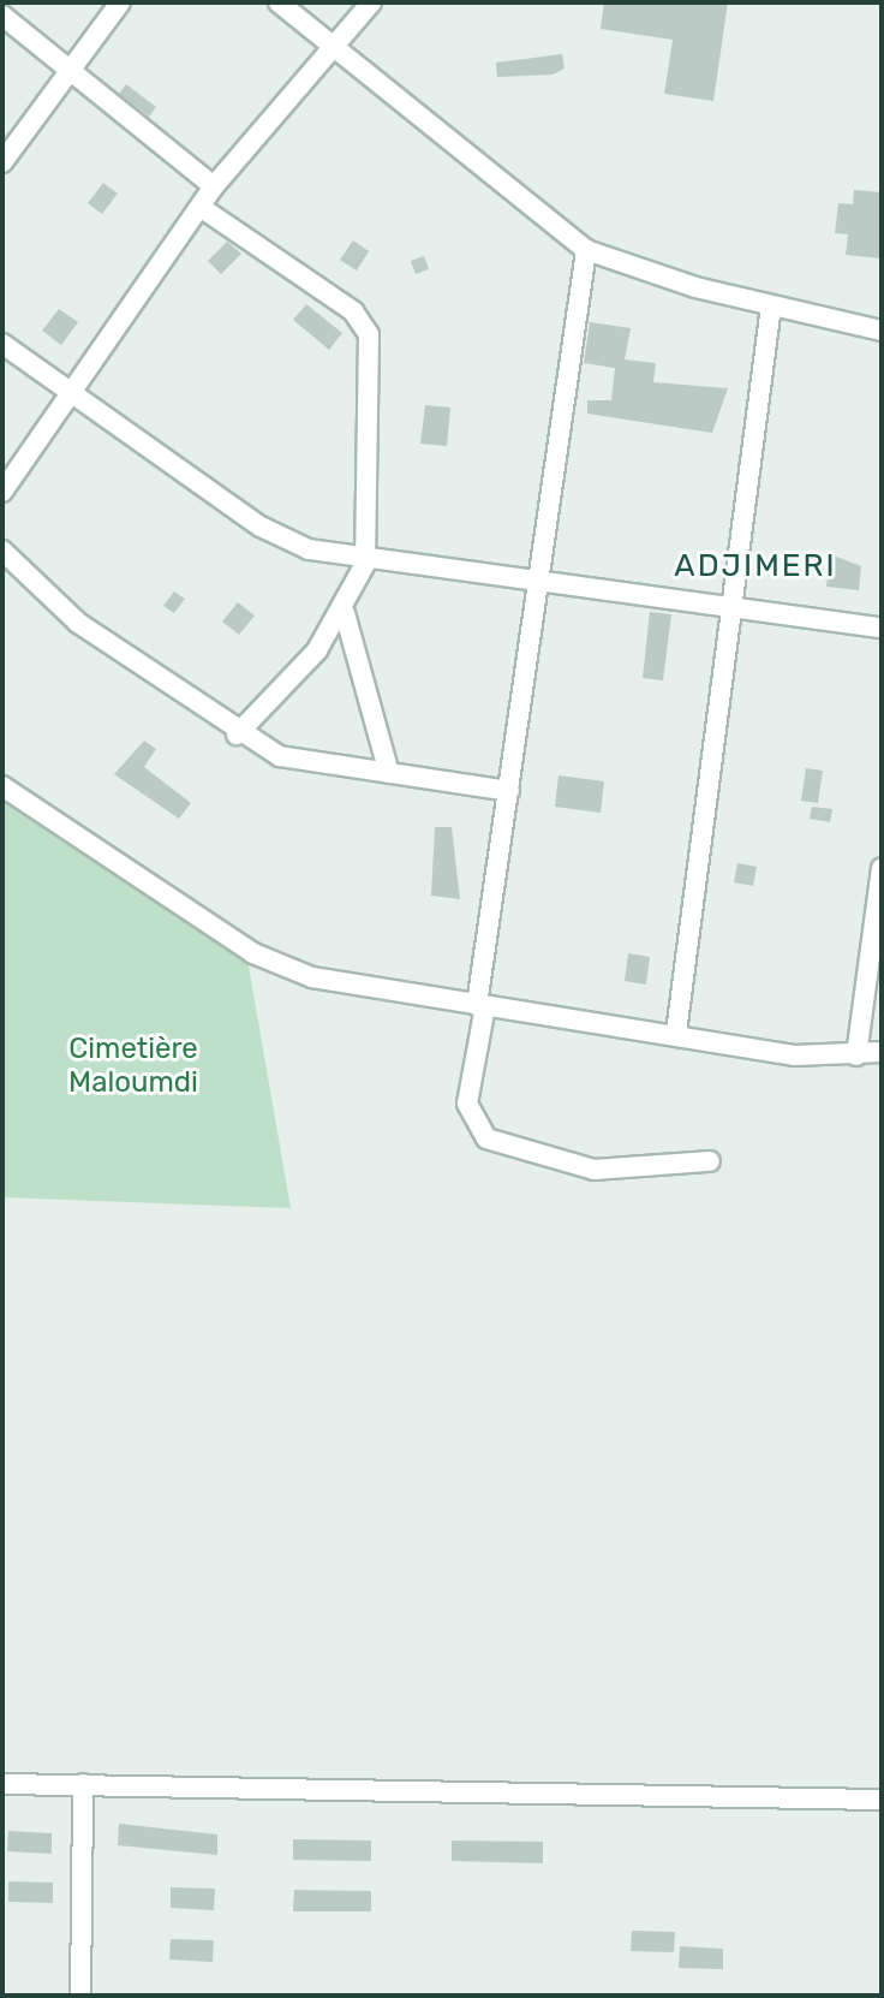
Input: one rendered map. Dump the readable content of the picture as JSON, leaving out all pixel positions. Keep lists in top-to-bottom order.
{
  "districts": ["ADJIMERI"],
  "parks": ["Cimetière Maloumdi"]
}
